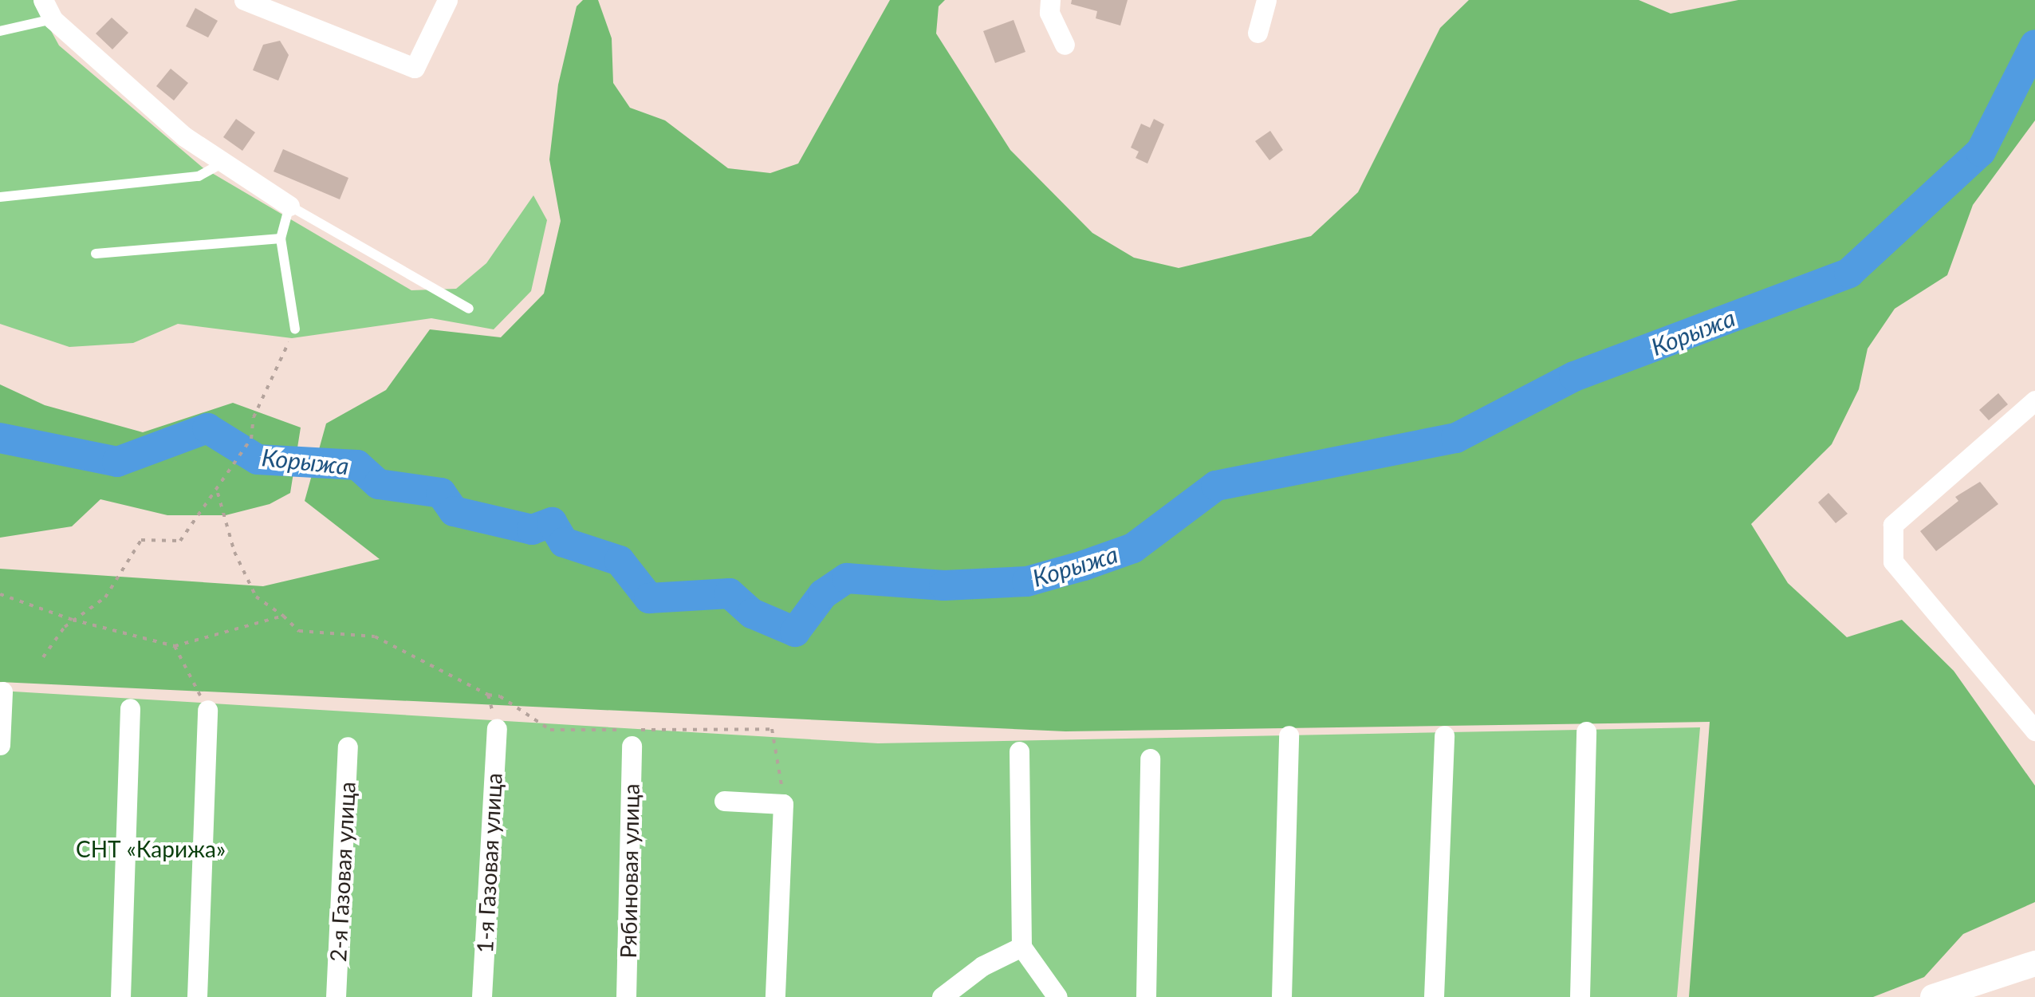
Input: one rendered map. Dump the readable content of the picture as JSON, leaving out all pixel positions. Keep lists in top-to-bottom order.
{
  "streets": {
    "street": ["1-я Газовая улица", "Рябиновая улица", "2-я Газовая улица"]
  },
  "water": ["Корыжа"],
  "parks": ["СНТ «Карижа»"]
}
